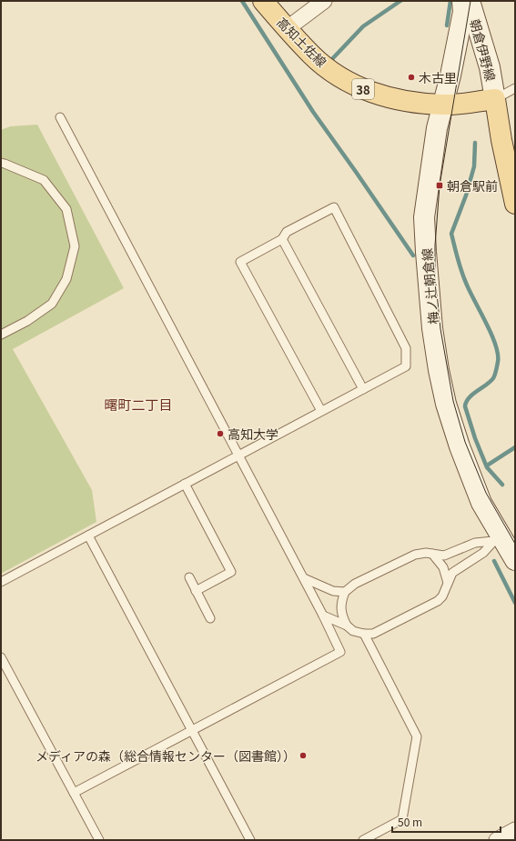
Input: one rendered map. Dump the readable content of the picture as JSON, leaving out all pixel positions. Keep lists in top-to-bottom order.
{
  "streets": {
    "main road": [
      "高知土佐線",
      "朝倉伊野線",
      "38",
      "梅ノ辻朝倉線"
    ]
  },
  "crossings": [
    ["高知土佐線", "朝倉伊野線"],
    ["高知土佐線", "梅ノ辻朝倉線"]
  ],
  "districts": ["曙町二丁目"],
  "places": {
    "other": ["木古里", "高知大学", "メディアの森（総合情報センター（図書館））"],
    "transit": ["朝倉駅前"]
  },
  "scale_bar": "50 m"
}
